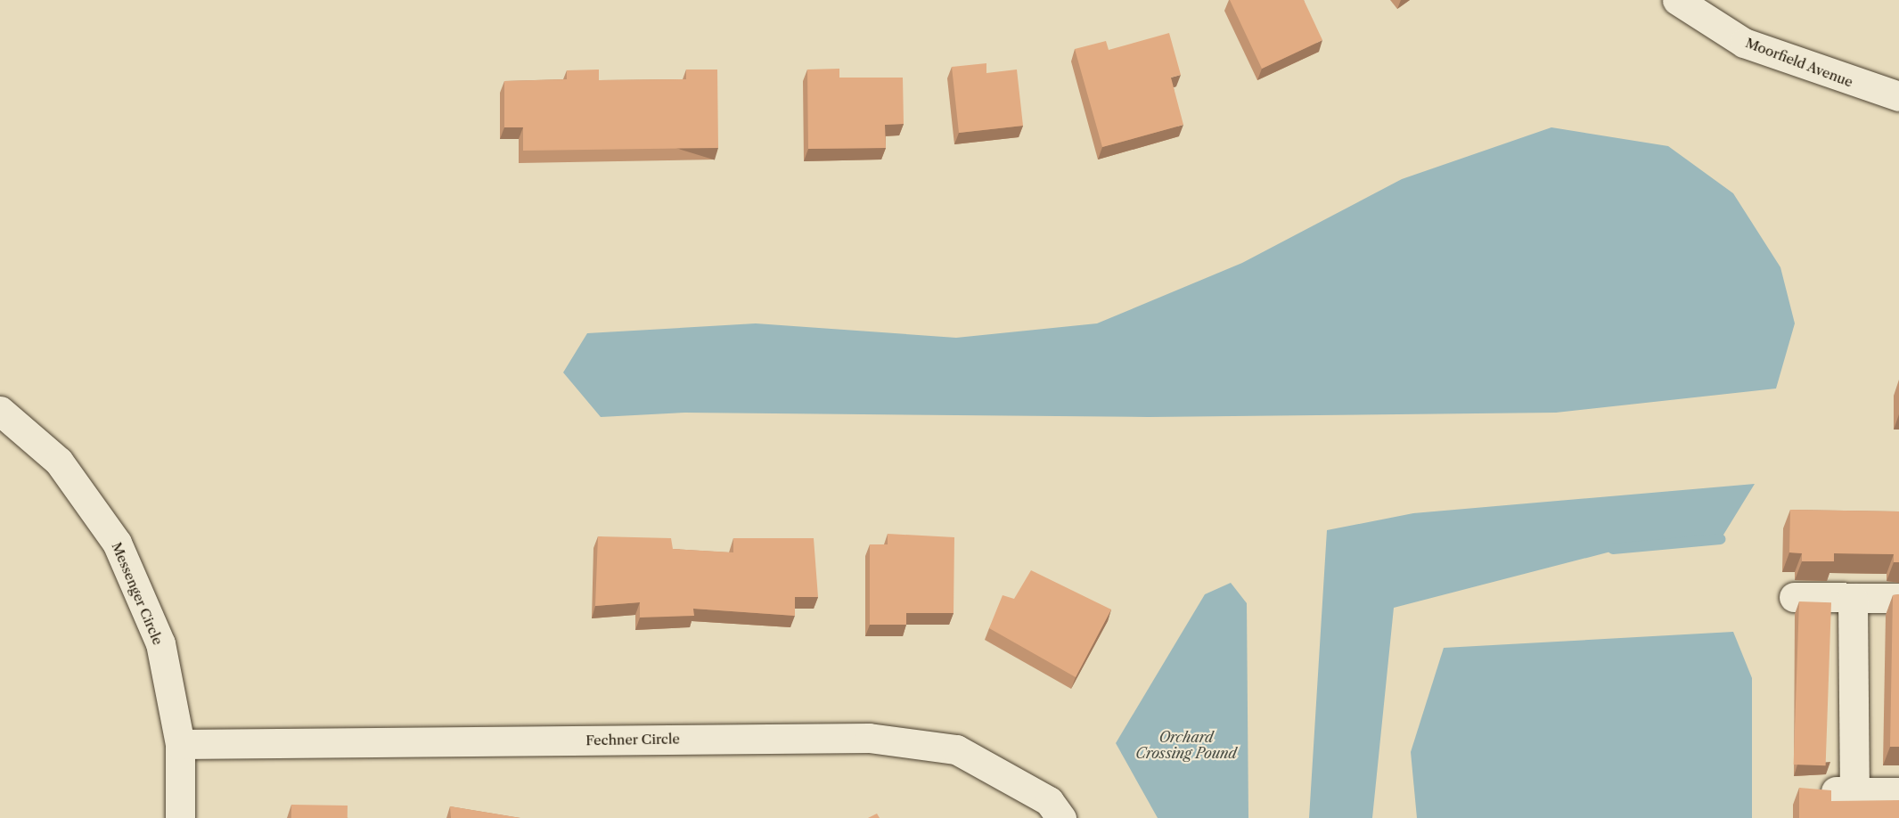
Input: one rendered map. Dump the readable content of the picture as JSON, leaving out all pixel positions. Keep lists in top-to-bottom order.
{
  "streets": {
    "street": ["Moorfield Avenue", "Messenger Circle", "Fechner Circle"]
  },
  "crossings": [
    ["Messenger Circle", "Fechner Circle"]
  ],
  "water": ["Orchard Crossing Pound"]
}
